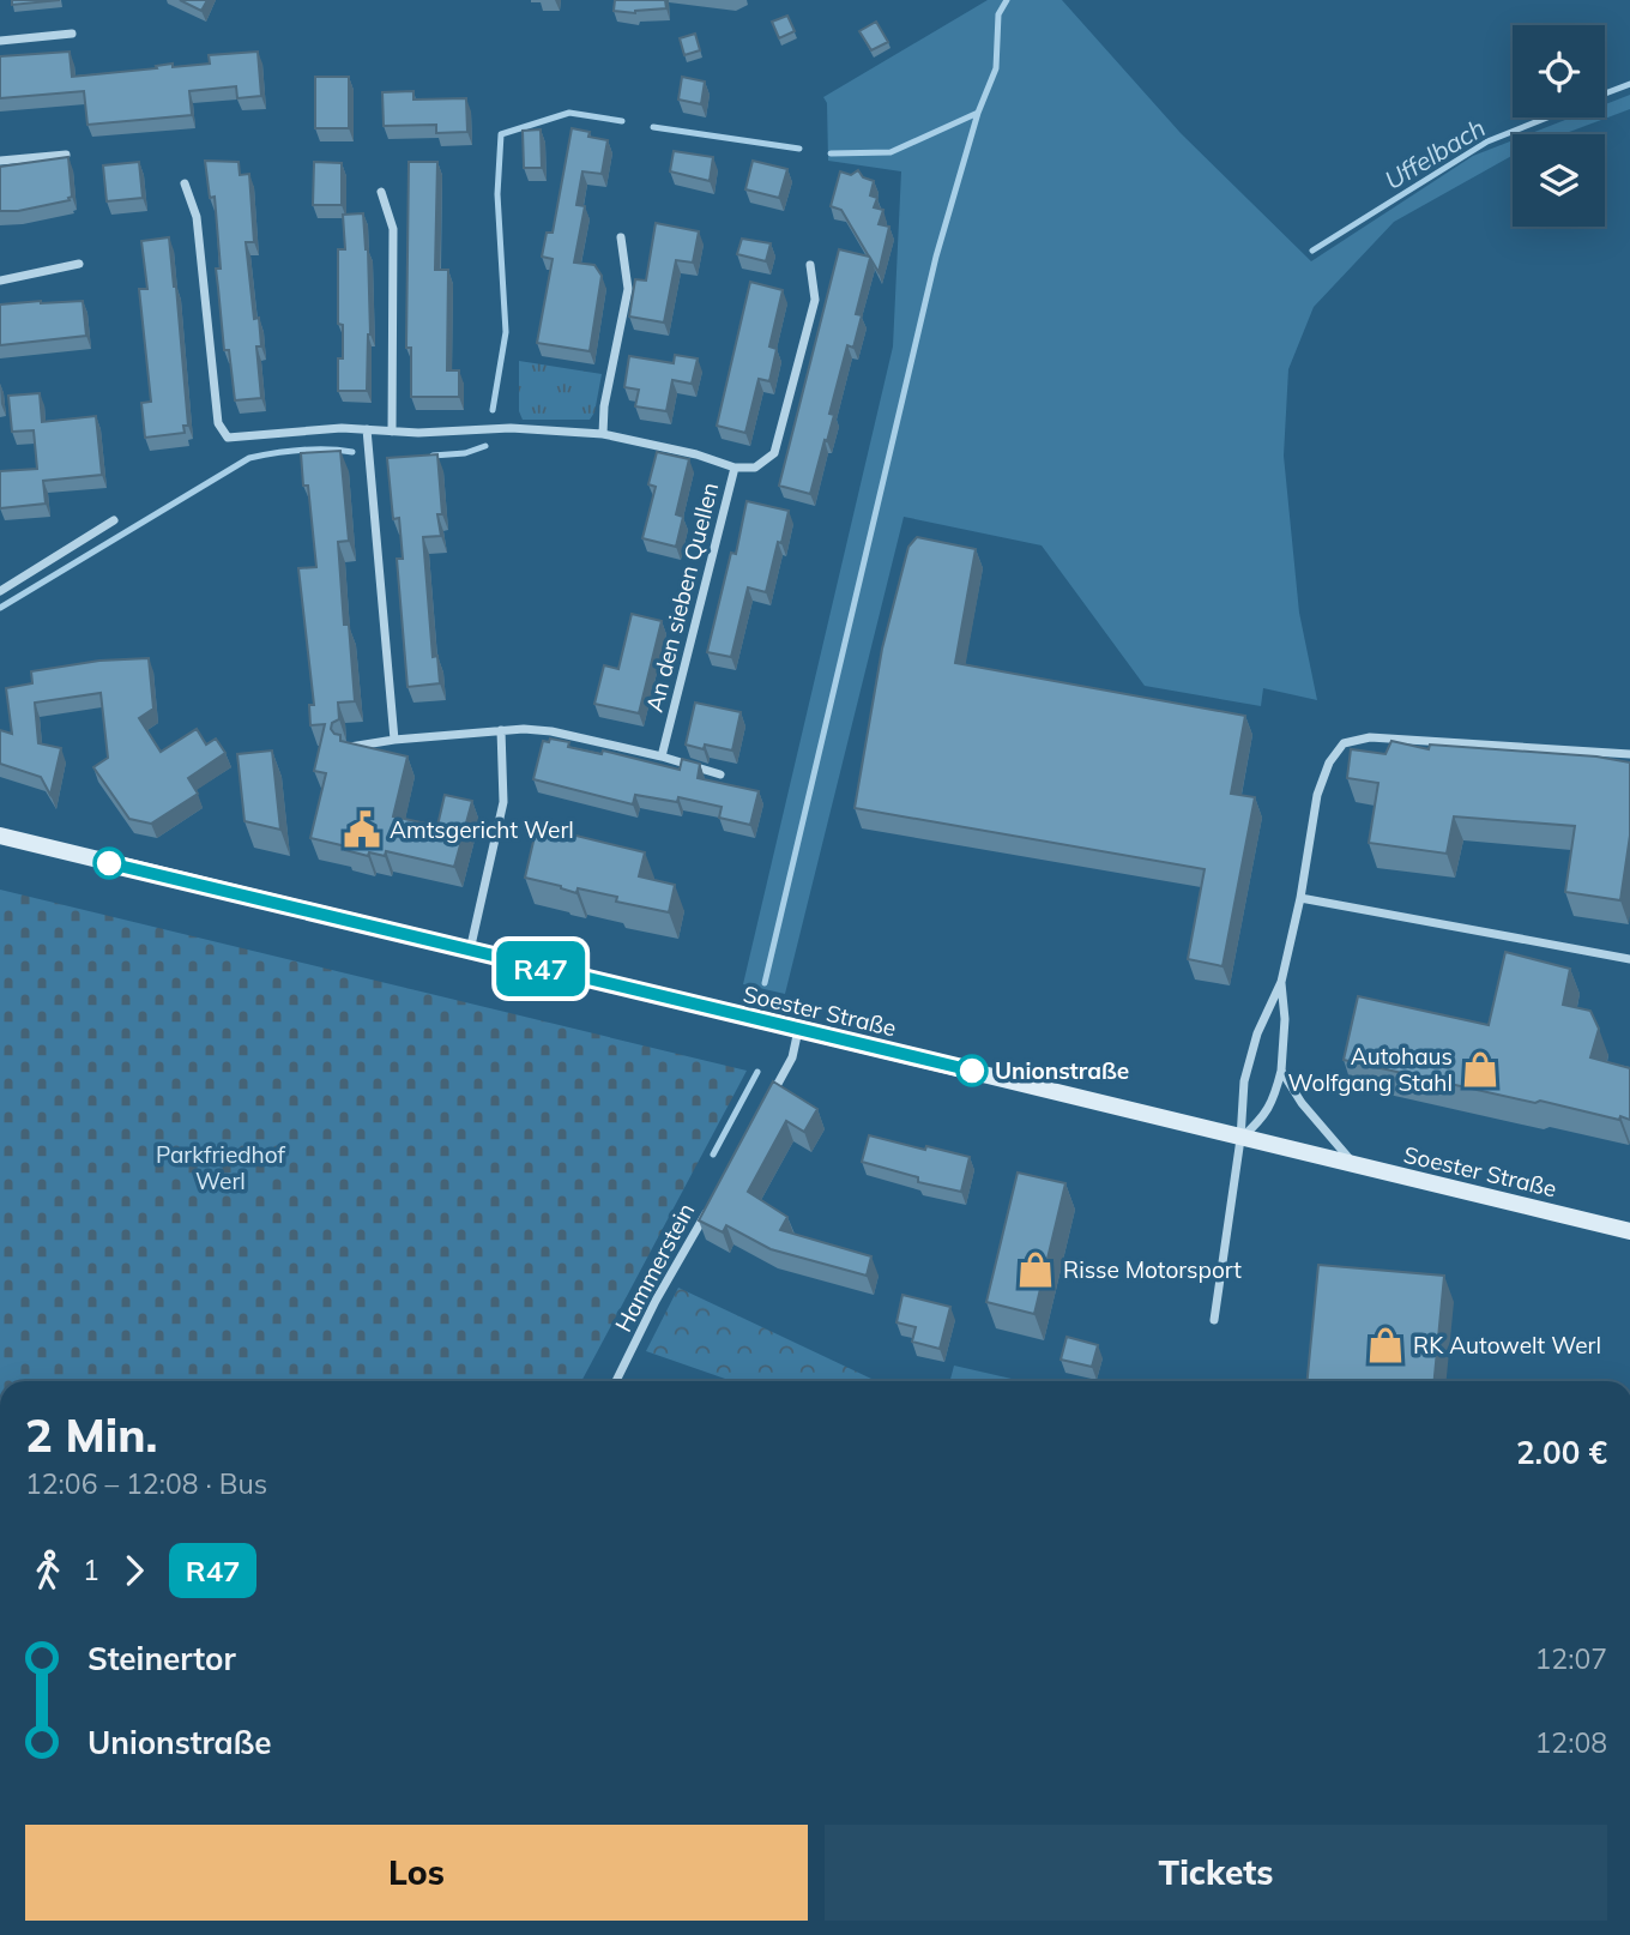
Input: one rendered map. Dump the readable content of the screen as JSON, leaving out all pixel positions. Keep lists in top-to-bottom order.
{
  "streets": {
    "main road": ["Soester Straße"],
    "street": ["An den sieben Quellen", "Hammerstein"]
  },
  "water": ["Uffelbach"],
  "parks": ["Parkfriedhof Werl"],
  "places": {
    "public building": ["Amtsgericht Werl"],
    "shop": ["Autohaus Wolfgang Stahl", "Risse Motorsport", "RK Autowelt Werl"],
    "other": ["Unionstraße"]
  },
  "lines": ["bus line R47"],
  "page": {
    "on_map": "R47",
    "heading": ["2 Min.", "12:06 – 12:08 · Bus", "2.00 €"],
    "legs": ["1", "R47"],
    "list": [
      {
        "name": "Steinertor",
        "value": "12:07"
      },
      {
        "name": "Unionstraße",
        "value": "12:08"
      }
    ],
    "buttons": ["Los", "Tickets"]
  }
}
